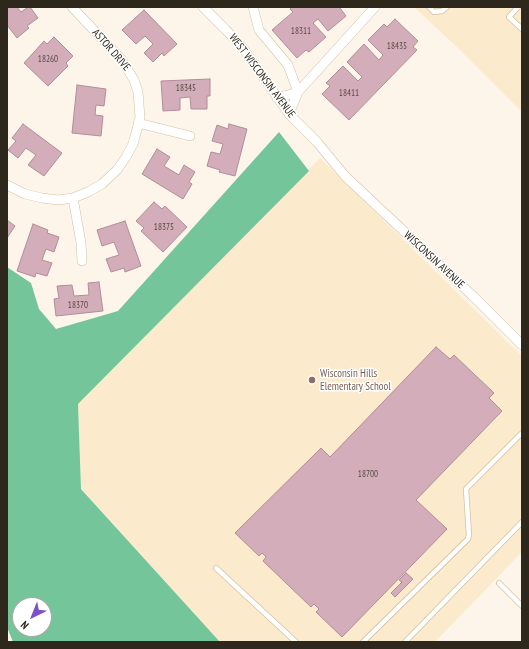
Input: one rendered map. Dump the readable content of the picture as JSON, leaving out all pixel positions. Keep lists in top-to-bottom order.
{
  "streets": {
    "street": ["ASTOR DRIVE", "WEST WISCONSIN AVENUE", "WISCONSIN AVENUE"]
  },
  "crossings": [
    ["WEST WISCONSIN AVENUE", "WISCONSIN AVENUE"]
  ],
  "places": ["Wisconsin Hills Elementary School"],
  "house_numbers": [
    "18311",
    "18435",
    "18260",
    "18345",
    "18411",
    "18375",
    "18370",
    "18700"
  ],
  "north": "bottom left"
}
